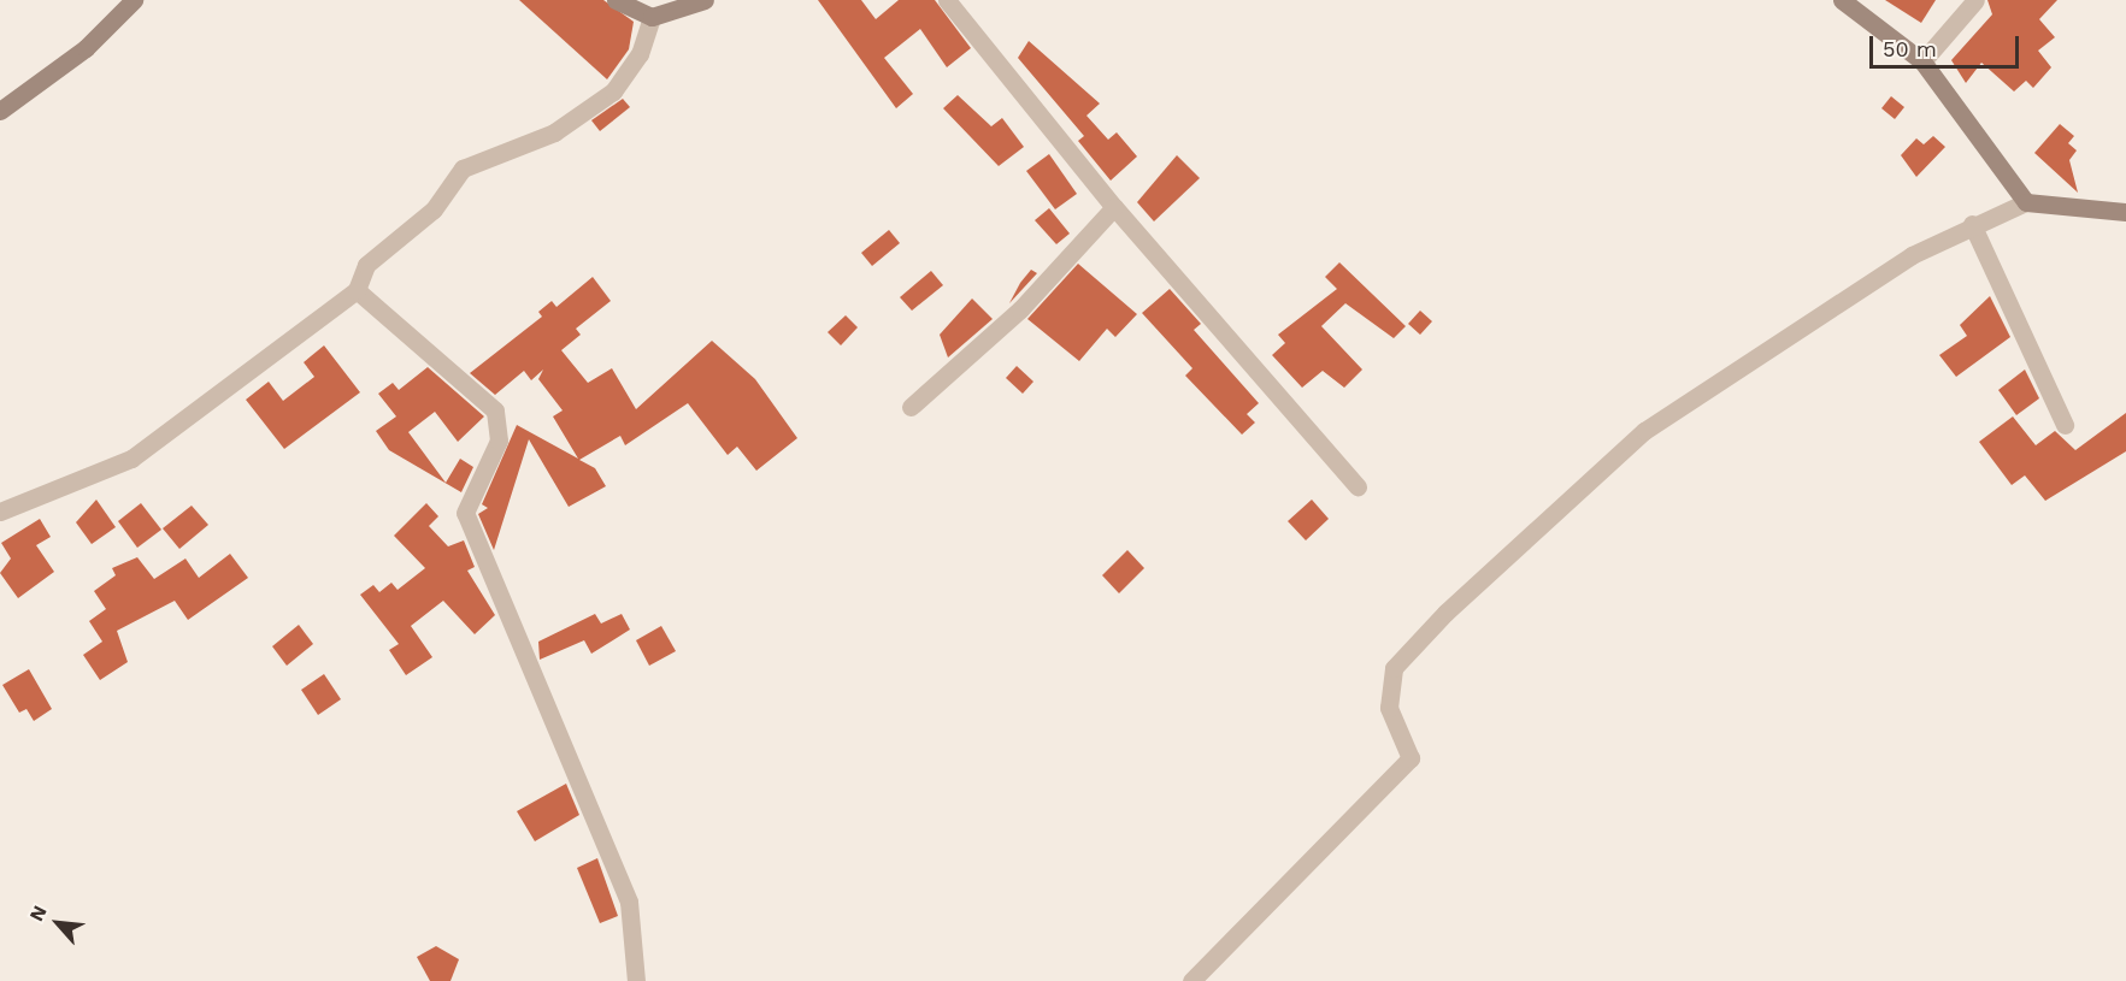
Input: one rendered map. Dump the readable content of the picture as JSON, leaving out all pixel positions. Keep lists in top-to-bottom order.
{
  "scale_bar": "50 m",
  "north": "top left"
}
